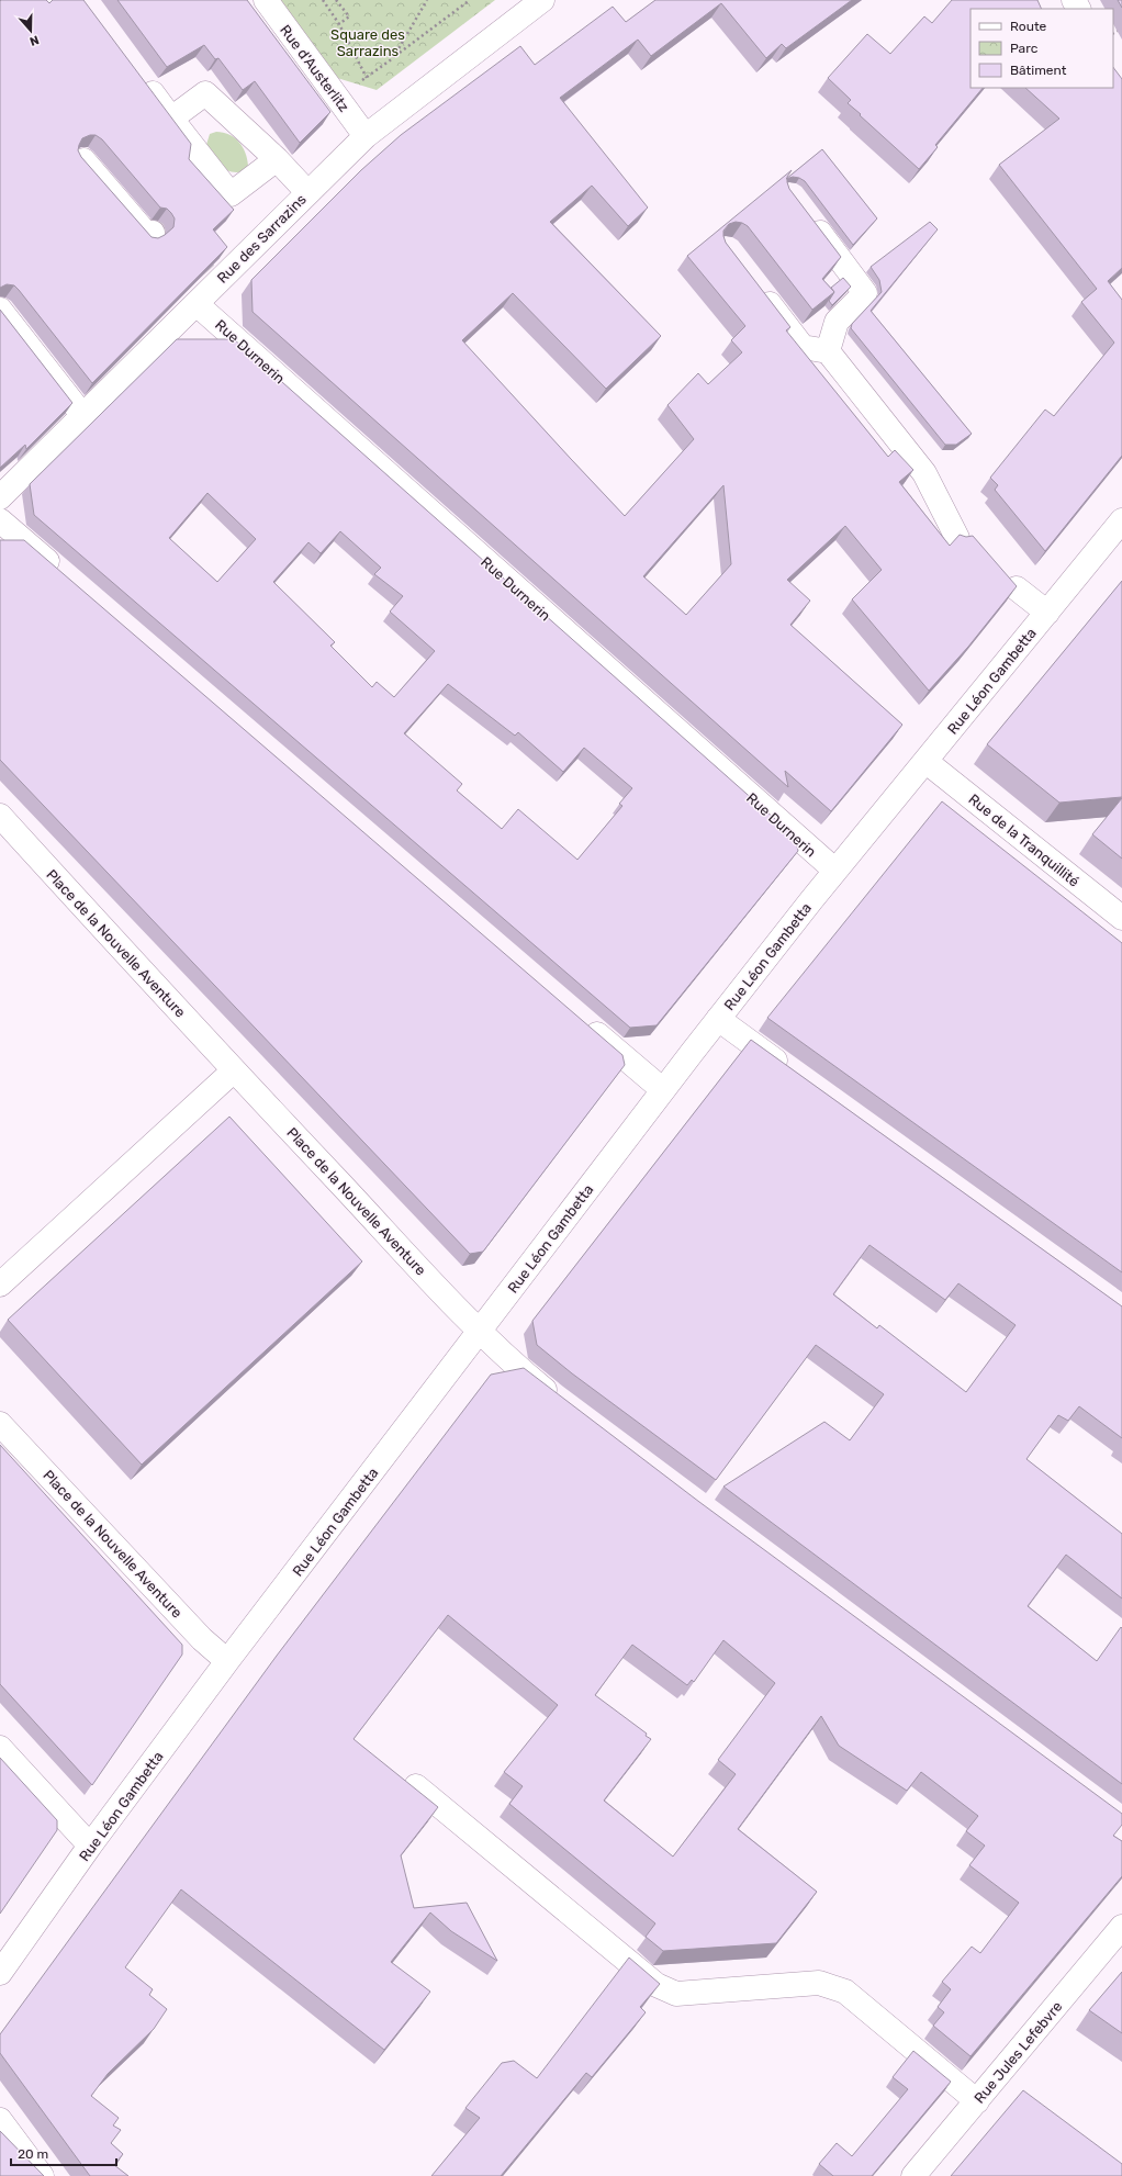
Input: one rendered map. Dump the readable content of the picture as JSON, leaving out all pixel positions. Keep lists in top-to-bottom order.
{
  "streets": {
    "street": [
      "Rue d'Austerlitz",
      "Rue des Sarrazins",
      "Rue Durnerin",
      "Rue Léon Gambetta",
      "Rue de la Tranquillité",
      "Place de la Nouvelle Aventure",
      "Rue Jules Lefebvre"
    ]
  },
  "crossings": [
    ["Rue d'Austerlitz", "Rue des Sarrazins"],
    ["Rue des Sarrazins", "Rue Durnerin"],
    ["Rue Durnerin", "Rue Léon Gambetta"],
    ["Rue Léon Gambetta", "Rue de la Tranquillité"],
    ["Rue Léon Gambetta", "Place de la Nouvelle Aventure"]
  ],
  "parks": ["Square des Sarrazins"],
  "legend": ["Route", "Parc", "Bâtiment"],
  "scale_bar": "20 m",
  "north": "bottom"
}
